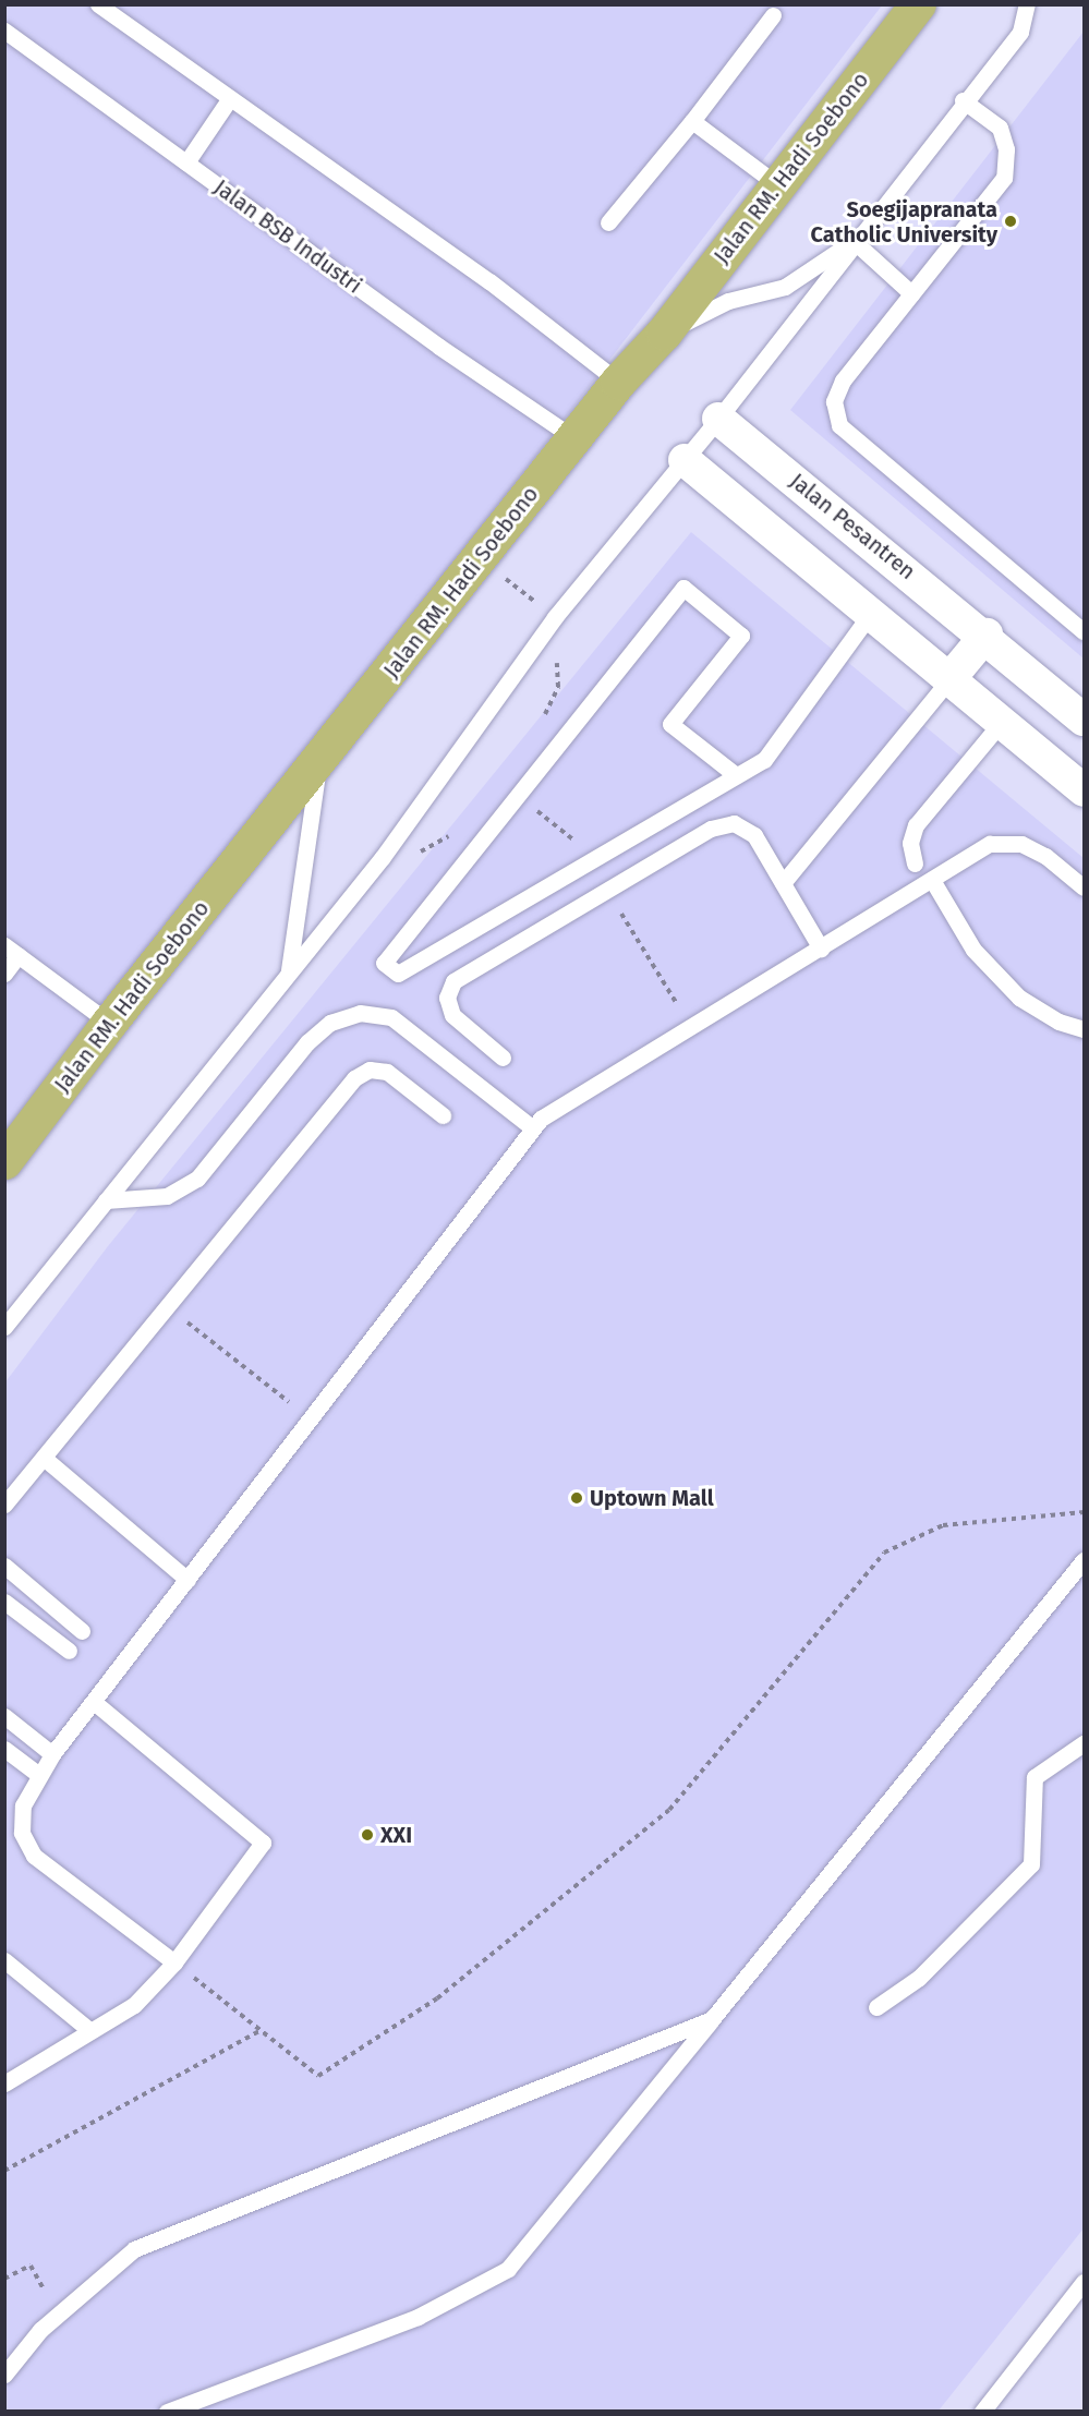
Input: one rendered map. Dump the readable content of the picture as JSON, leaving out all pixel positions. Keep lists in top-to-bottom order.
{
  "streets": {
    "main road": ["Jalan RM. Hadi Soebono"],
    "street": ["Jalan Pesantren"],
    "lane": ["Jalan BSB Industri"]
  },
  "crossings": [
    ["Jalan RM. Hadi Soebono", "Jalan BSB Industri"]
  ],
  "places": ["Soegijapranata Catholic University", "Uptown Mall", "XXI"]
}
